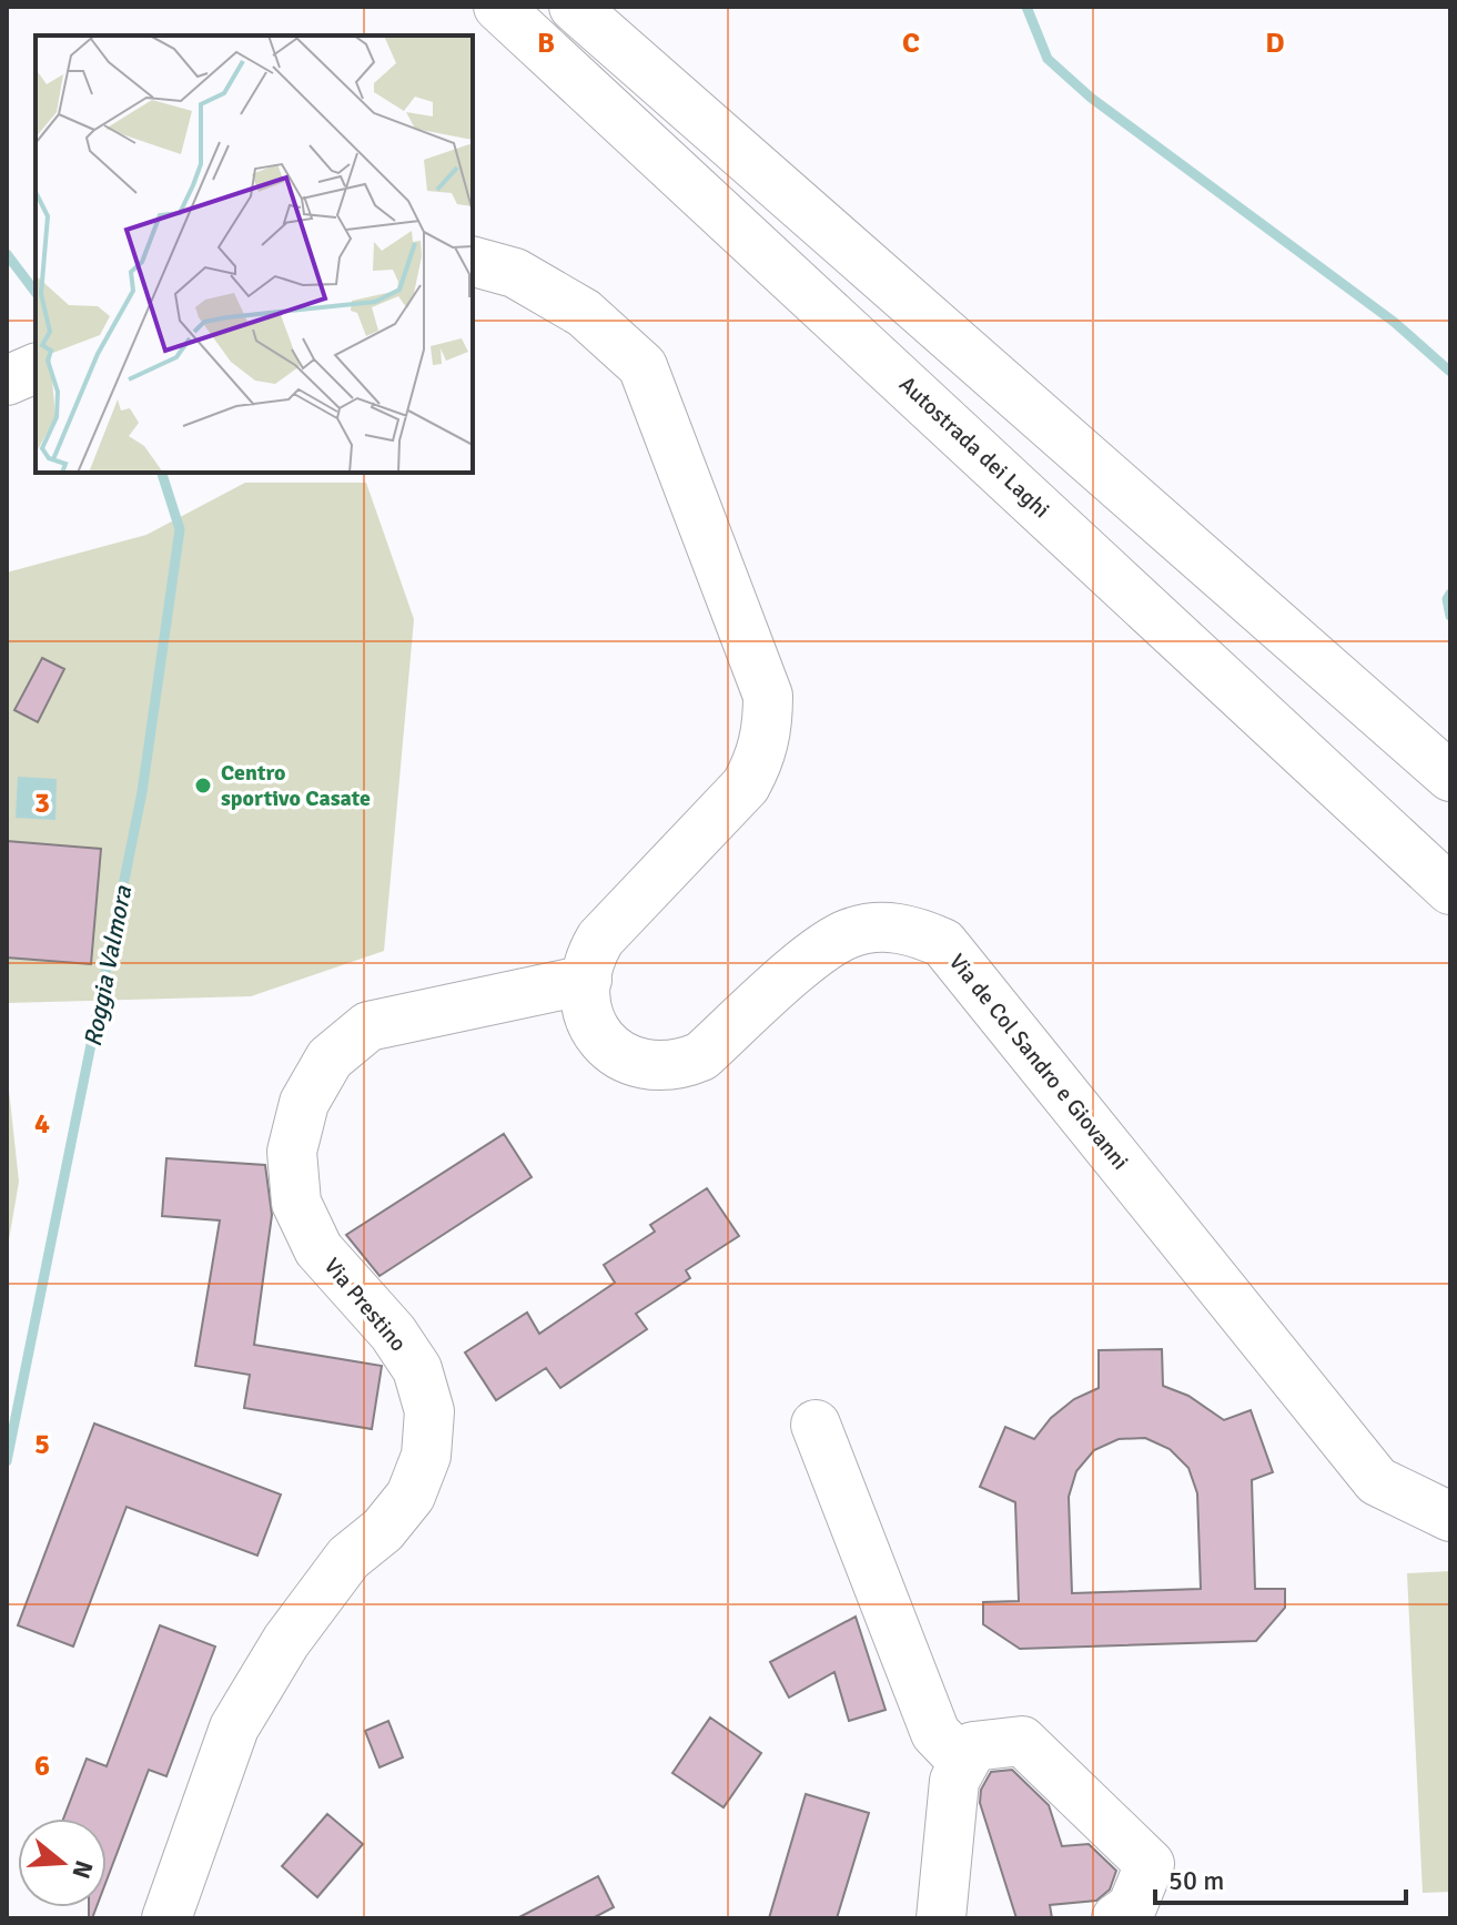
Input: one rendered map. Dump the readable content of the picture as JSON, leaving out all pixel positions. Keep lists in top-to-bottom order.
{
  "streets": {
    "main road": ["Autostrada dei Laghi", "Via de Col Sandro e Giovanni", "Via Prestino"]
  },
  "crossings": [
    ["Via de Col Sandro e Giovanni", "Via Prestino"]
  ],
  "water": ["Roggia Valmora"],
  "places": ["Centro sportivo Casate"],
  "scale_bar": "50 m",
  "north": "right",
  "grid": {
    "columns": ["B", "C", "D"],
    "rows": [
      "3",
      "4",
      "5",
      "6"
    ]
  }
}
